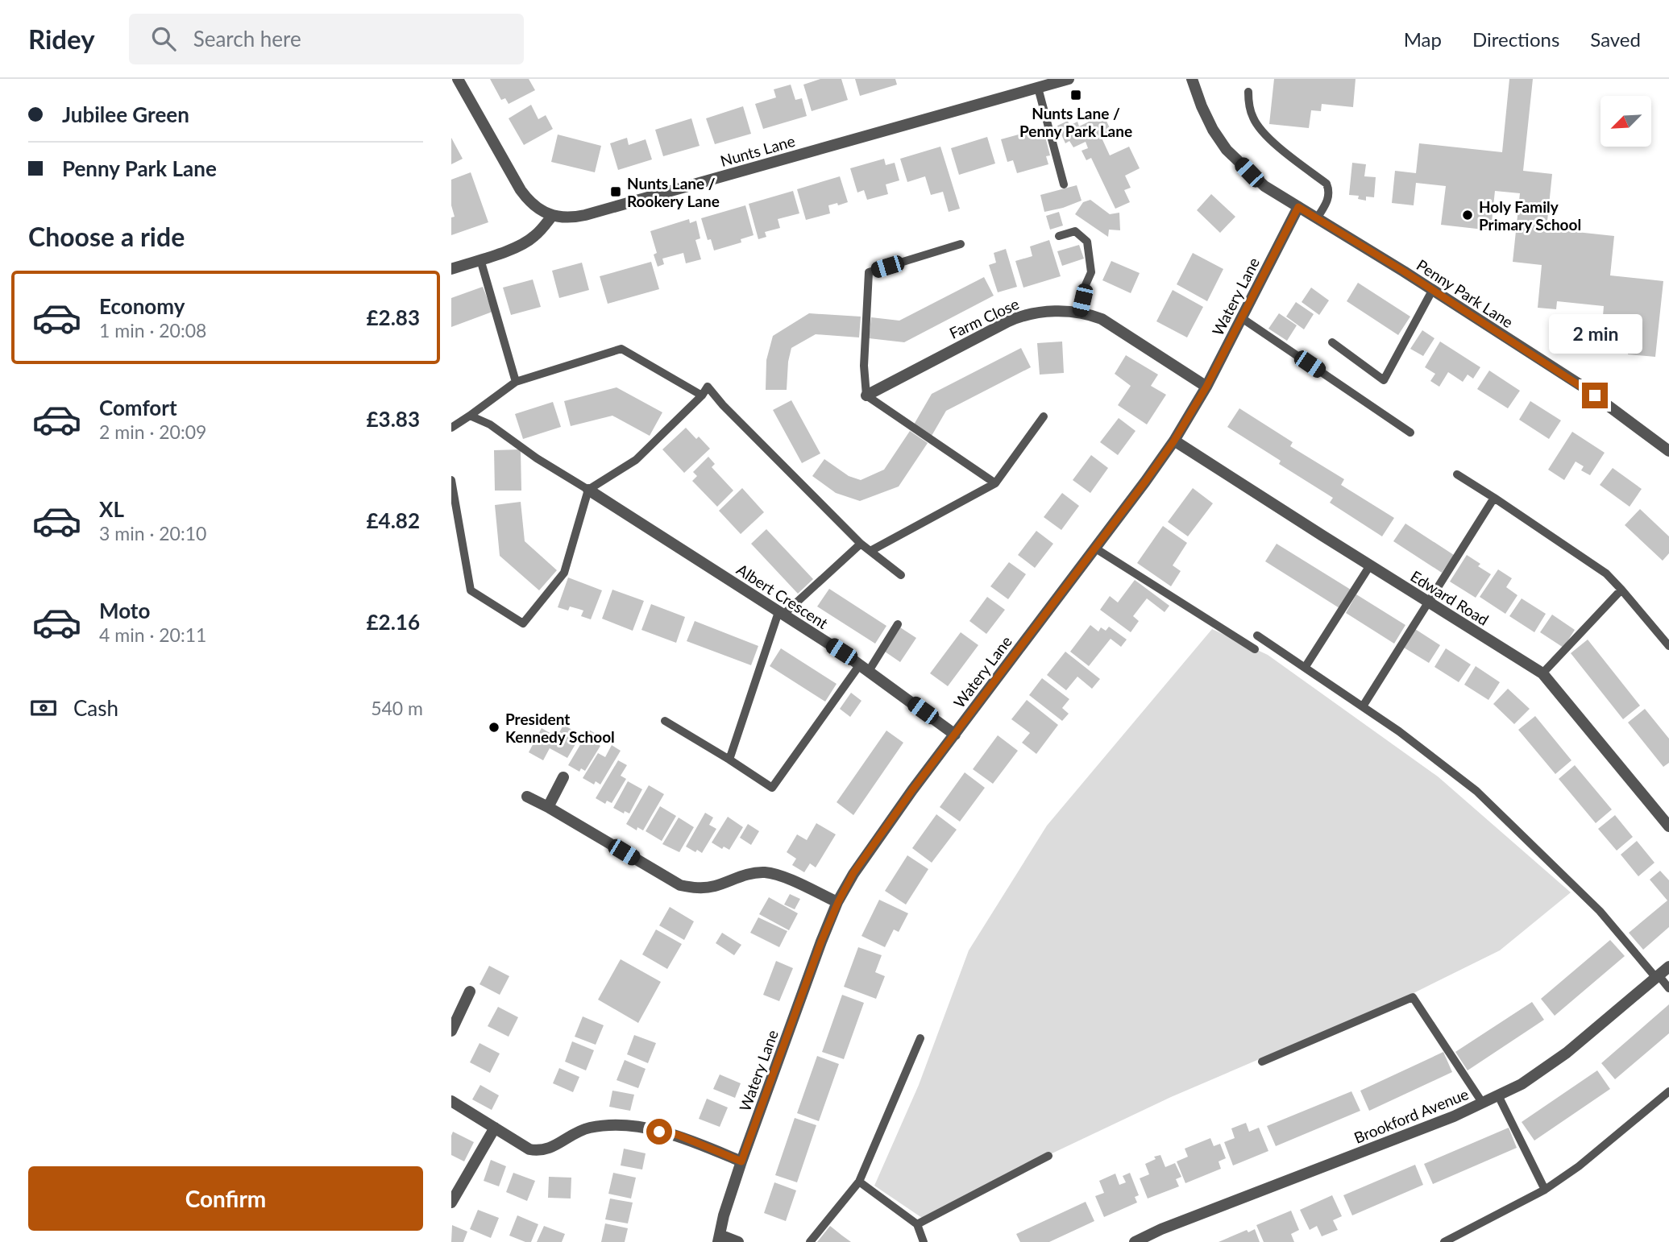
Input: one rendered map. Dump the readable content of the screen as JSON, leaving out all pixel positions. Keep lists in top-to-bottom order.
{
  "streets": {
    "street": [
      "Nunts Lane",
      "Penny Park Lane",
      "Watery Lane",
      "Farm Close",
      "Albert Crescent",
      "Edward Road",
      "Brookford Avenue"
    ]
  },
  "crossings": [
    ["Penny Park Lane", "Watery Lane"],
    ["Watery Lane", "Farm Close"],
    ["Watery Lane", "Albert Crescent"],
    ["Watery Lane", "Edward Road"]
  ],
  "places": {
    "transit": ["Nunts Lane / Penny Park Lane", "Nunts Lane / Rookery Lane"],
    "other": ["Holy Family Primary School", "President Kennedy School"]
  },
  "north": "bottom left",
  "page": {
    "header": "Ridey",
    "search": "Search here",
    "nav": ["Map", "Directions", "Saved"],
    "banner": ["Jubilee Green", "Penny Park Lane"],
    "heading": "Choose a ride",
    "list": [
      {
        "name": "Economy",
        "note": "1 min · 20:08",
        "value": "£2.83"
      },
      {
        "name": "Comfort",
        "note": "2 min · 20:09",
        "value": "£3.83"
      },
      {
        "name": "XL",
        "note": "3 min · 20:10",
        "value": "£4.82"
      },
      {
        "name": "Moto",
        "note": "4 min · 20:11",
        "value": "£2.16"
      }
    ],
    "bubble": "2 min",
    "pay": ["Cash", "540 m"],
    "buttons": "Confirm"
  }
}
